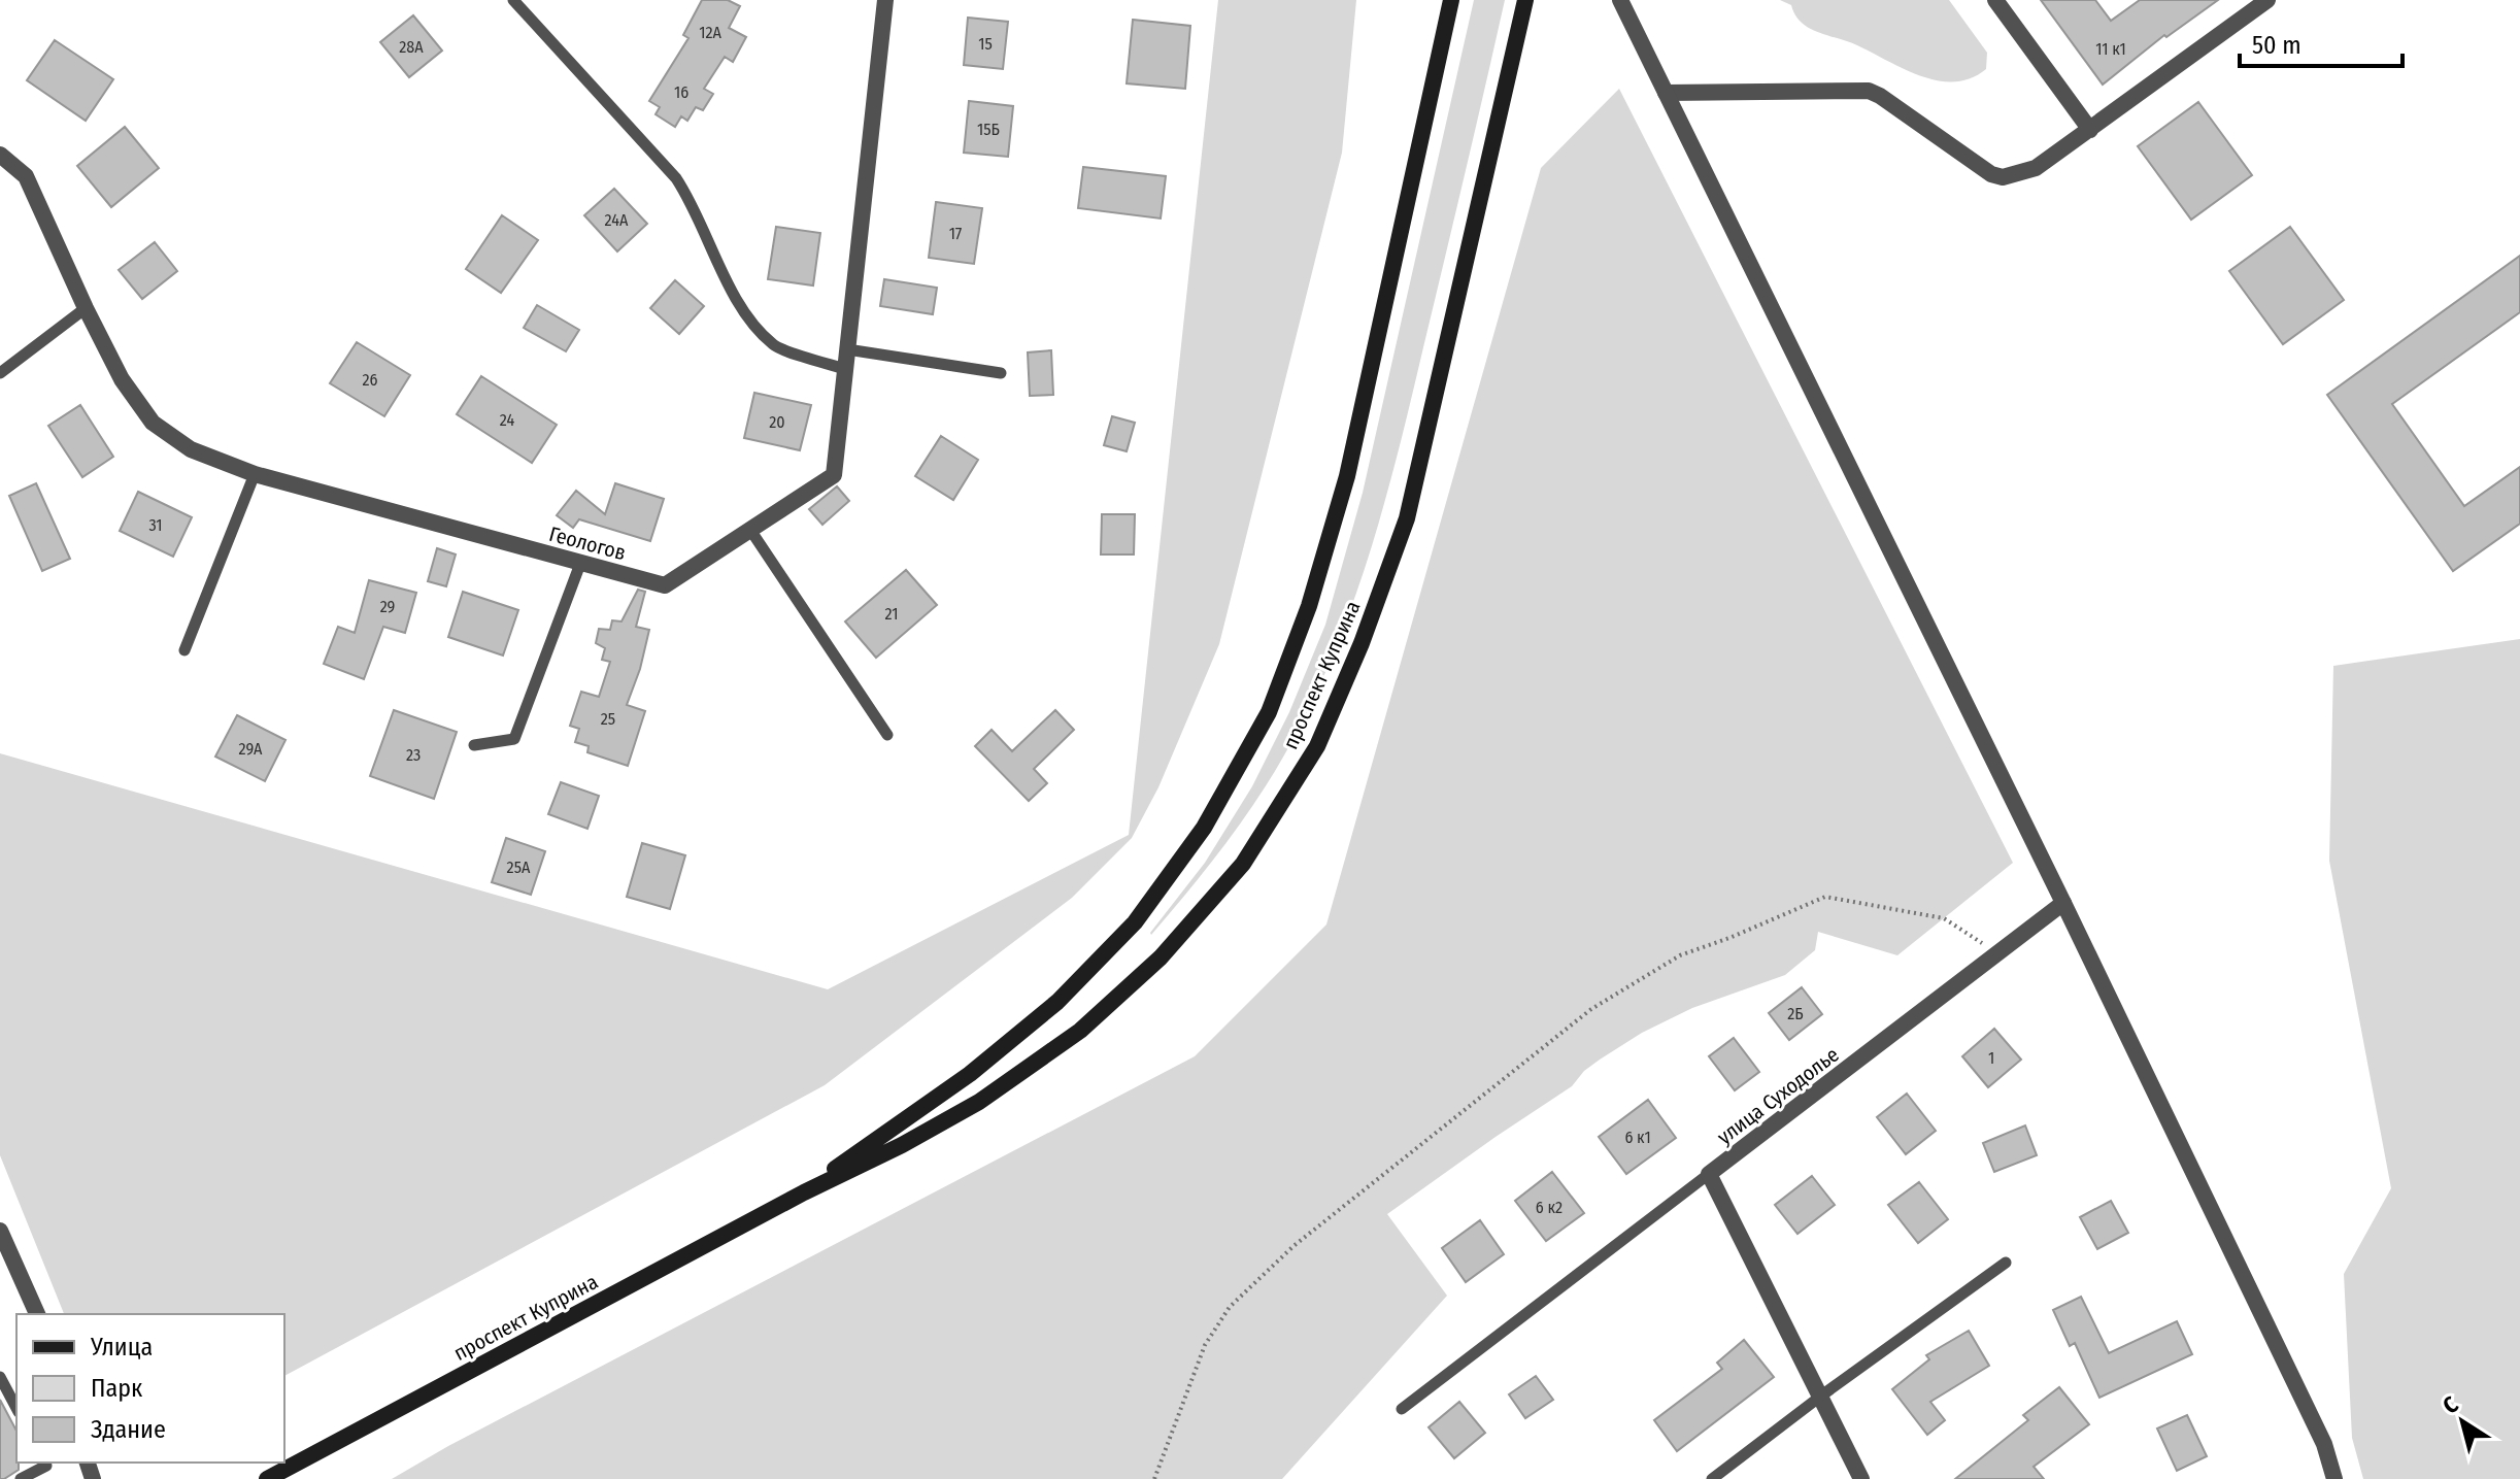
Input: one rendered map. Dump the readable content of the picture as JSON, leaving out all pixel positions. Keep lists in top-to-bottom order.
{
  "streets": {
    "main road": ["проспект Куприна"],
    "street": ["Геологов", "улица Суходолье"]
  },
  "house_numbers": [
    "12А",
    "15",
    "28А",
    "11 к1",
    "16",
    "15Б",
    "24А",
    "17",
    "26",
    "24",
    "20",
    "31",
    "29",
    "21",
    "25",
    "29А",
    "23",
    "25А",
    "2Б",
    "1",
    "6 к1",
    "6 к2"
  ],
  "legend": ["Улица", "Парк", "Здание"],
  "scale_bar": "50 m",
  "north": "top left"
}
